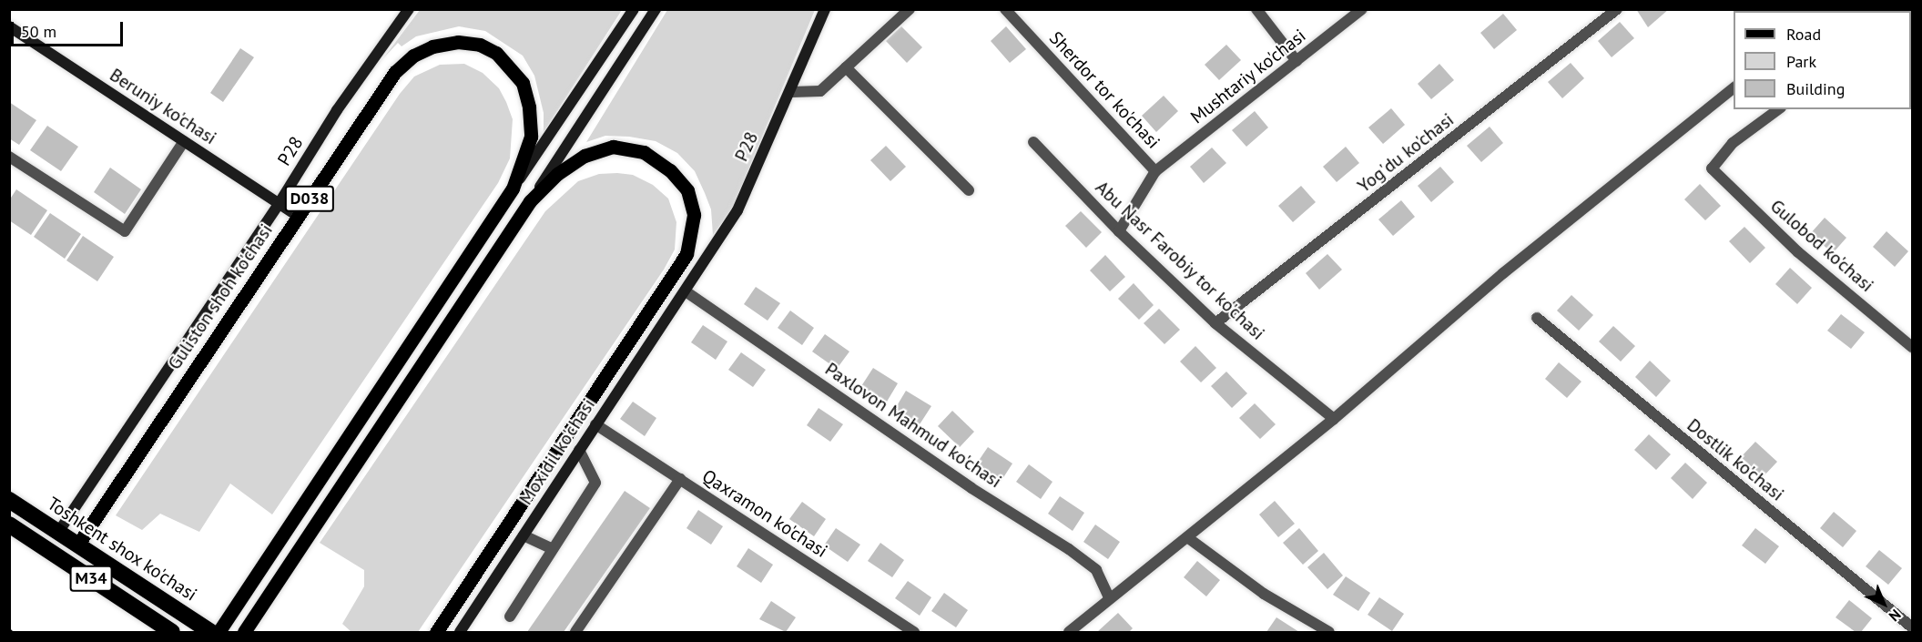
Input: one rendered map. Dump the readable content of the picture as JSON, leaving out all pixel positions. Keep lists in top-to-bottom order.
{
  "streets": {
    "highway": ["Toshkent shox ko'chasi", "M34"],
    "main road": [
      "Beruniy ko'chasi",
      "Р28",
      "D038",
      "Guliston shoh ko'chasi",
      "Moxidil ko'chasi"
    ],
    "street": [
      "Mushtariy ko'chasi",
      "Sherdor tor ko'chasi",
      "Yog'du ko'chasi",
      "Gulobod ko'chasi",
      "Abu Nasr Farobiy tor ko'chasi",
      "Paxlovon Mahmud ko'chasi",
      "Dostlik ko'chasi",
      "Qaxramon ko'chasi"
    ]
  },
  "crossings": [
    ["Mushtariy ko'chasi", "Sherdor tor ko'chasi"],
    ["Beruniy ko'chasi", "Р28"],
    ["Beruniy ko'chasi", "Guliston shoh ko'chasi"],
    ["Р28", "Paxlovon Mahmud ko'chasi"],
    ["Р28", "Moxidil ko'chasi"],
    ["Р28", "Toshkent shox ko'chasi"],
    ["Yog'du ko'chasi", "Abu Nasr Farobiy tor ko'chasi"],
    ["Guliston shoh ko'chasi", "Toshkent shox ko'chasi"],
    ["Paxlovon Mahmud ko'chasi", "Moxidil ko'chasi"],
    ["Moxidil ko'chasi", "Qaxramon ko'chasi"]
  ],
  "legend": ["Road", "Park", "Building"],
  "scale_bar": "50 m",
  "north": "bottom right"
}
